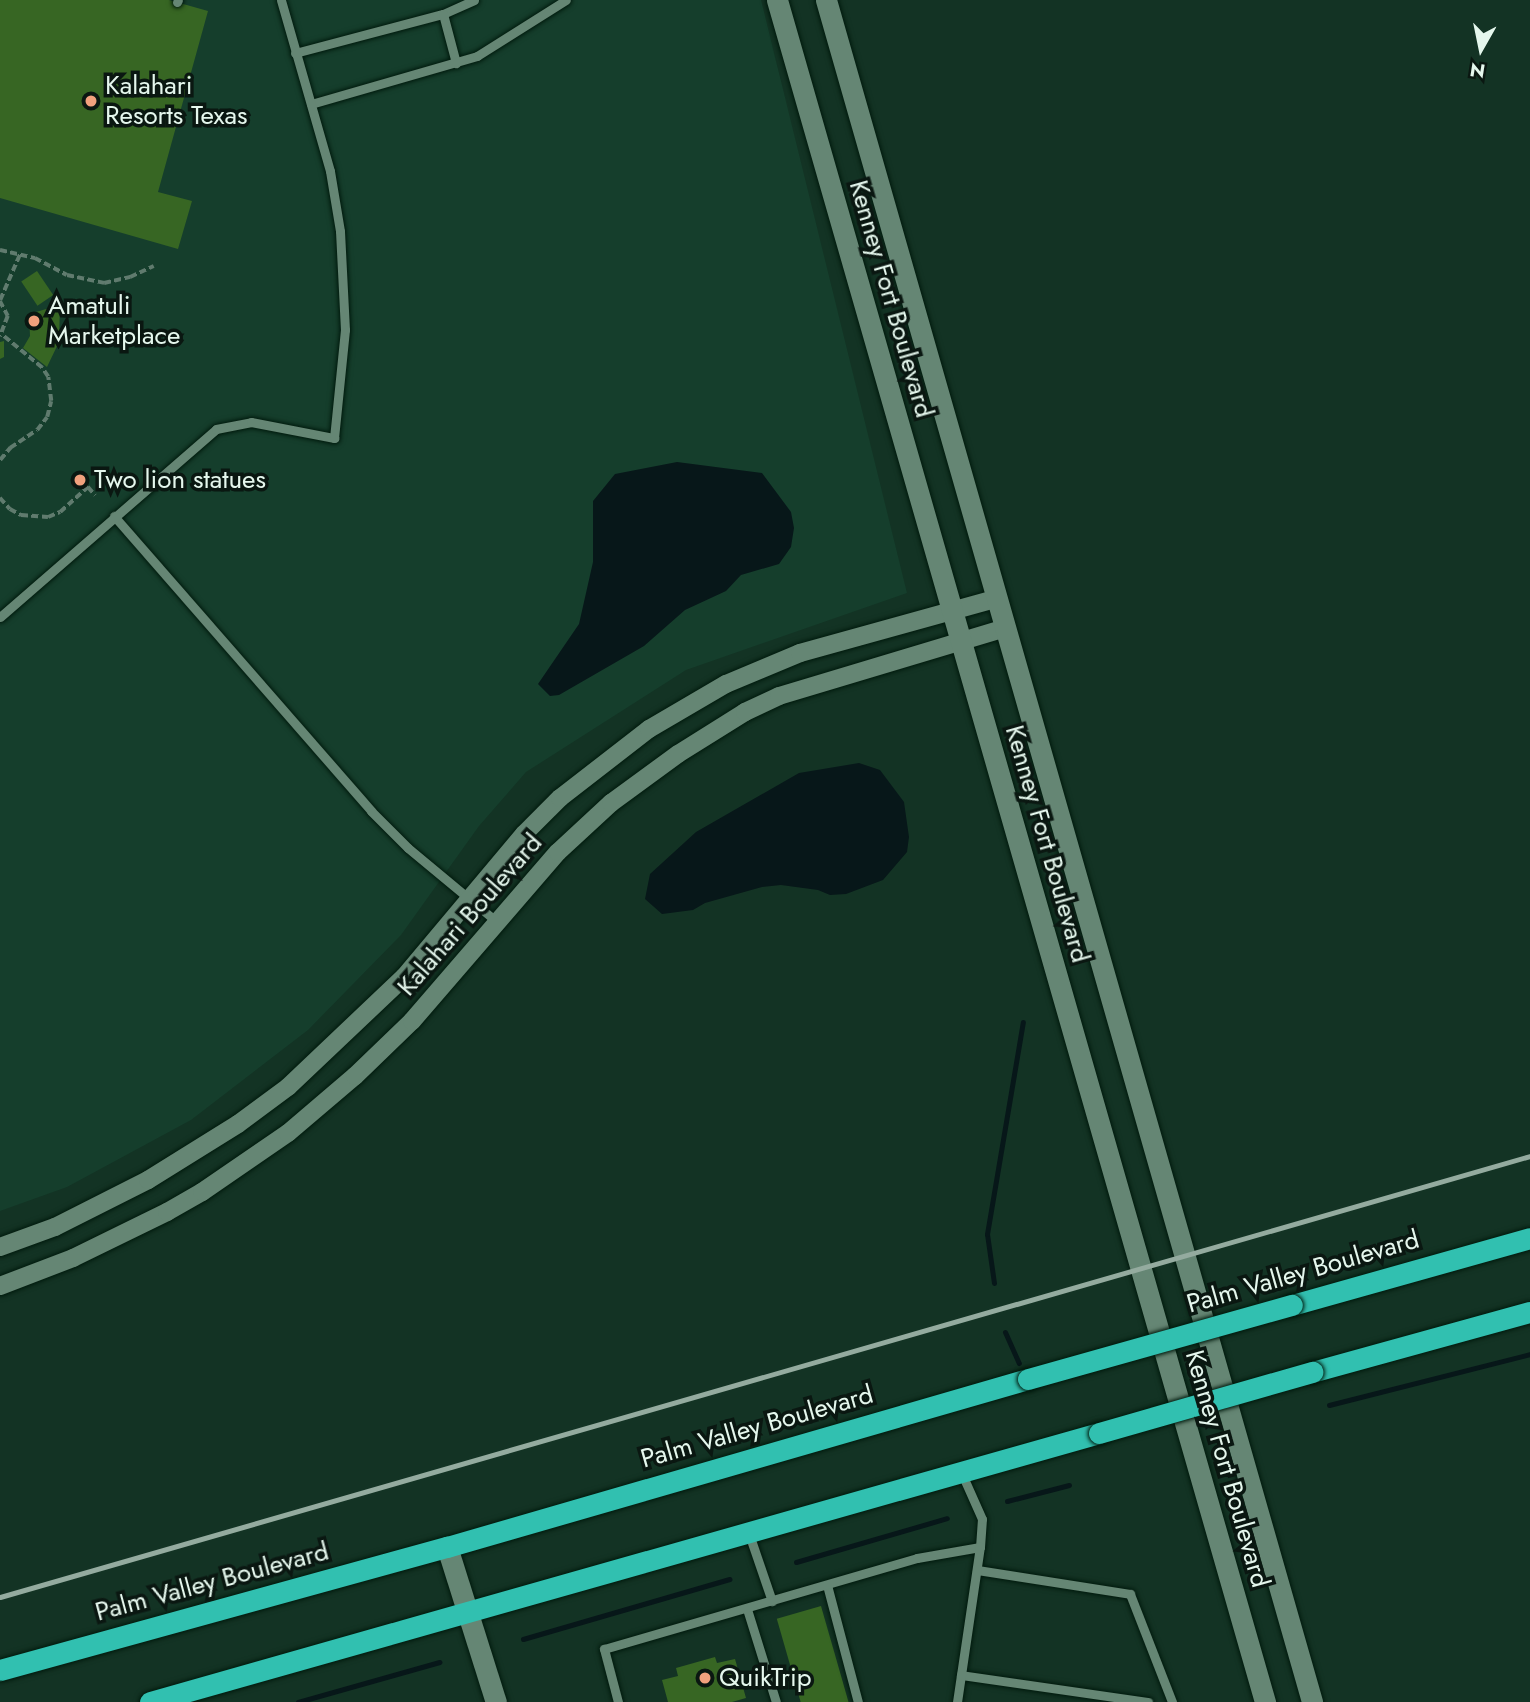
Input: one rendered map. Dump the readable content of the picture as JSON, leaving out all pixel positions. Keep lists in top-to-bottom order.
{
  "streets": {
    "highway": ["Palm Valley Boulevard"],
    "main road": ["Kenney Fort Boulevard"],
    "street": ["Kalahari Boulevard"]
  },
  "crossings": [
    ["Kenney Fort Boulevard", "Kalahari Boulevard"]
  ],
  "places": [
    "Kalahari Resorts Texas",
    "Amatuli Marketplace",
    "Two lion statues",
    "QuikTrip"
  ],
  "north": "bottom"
}
